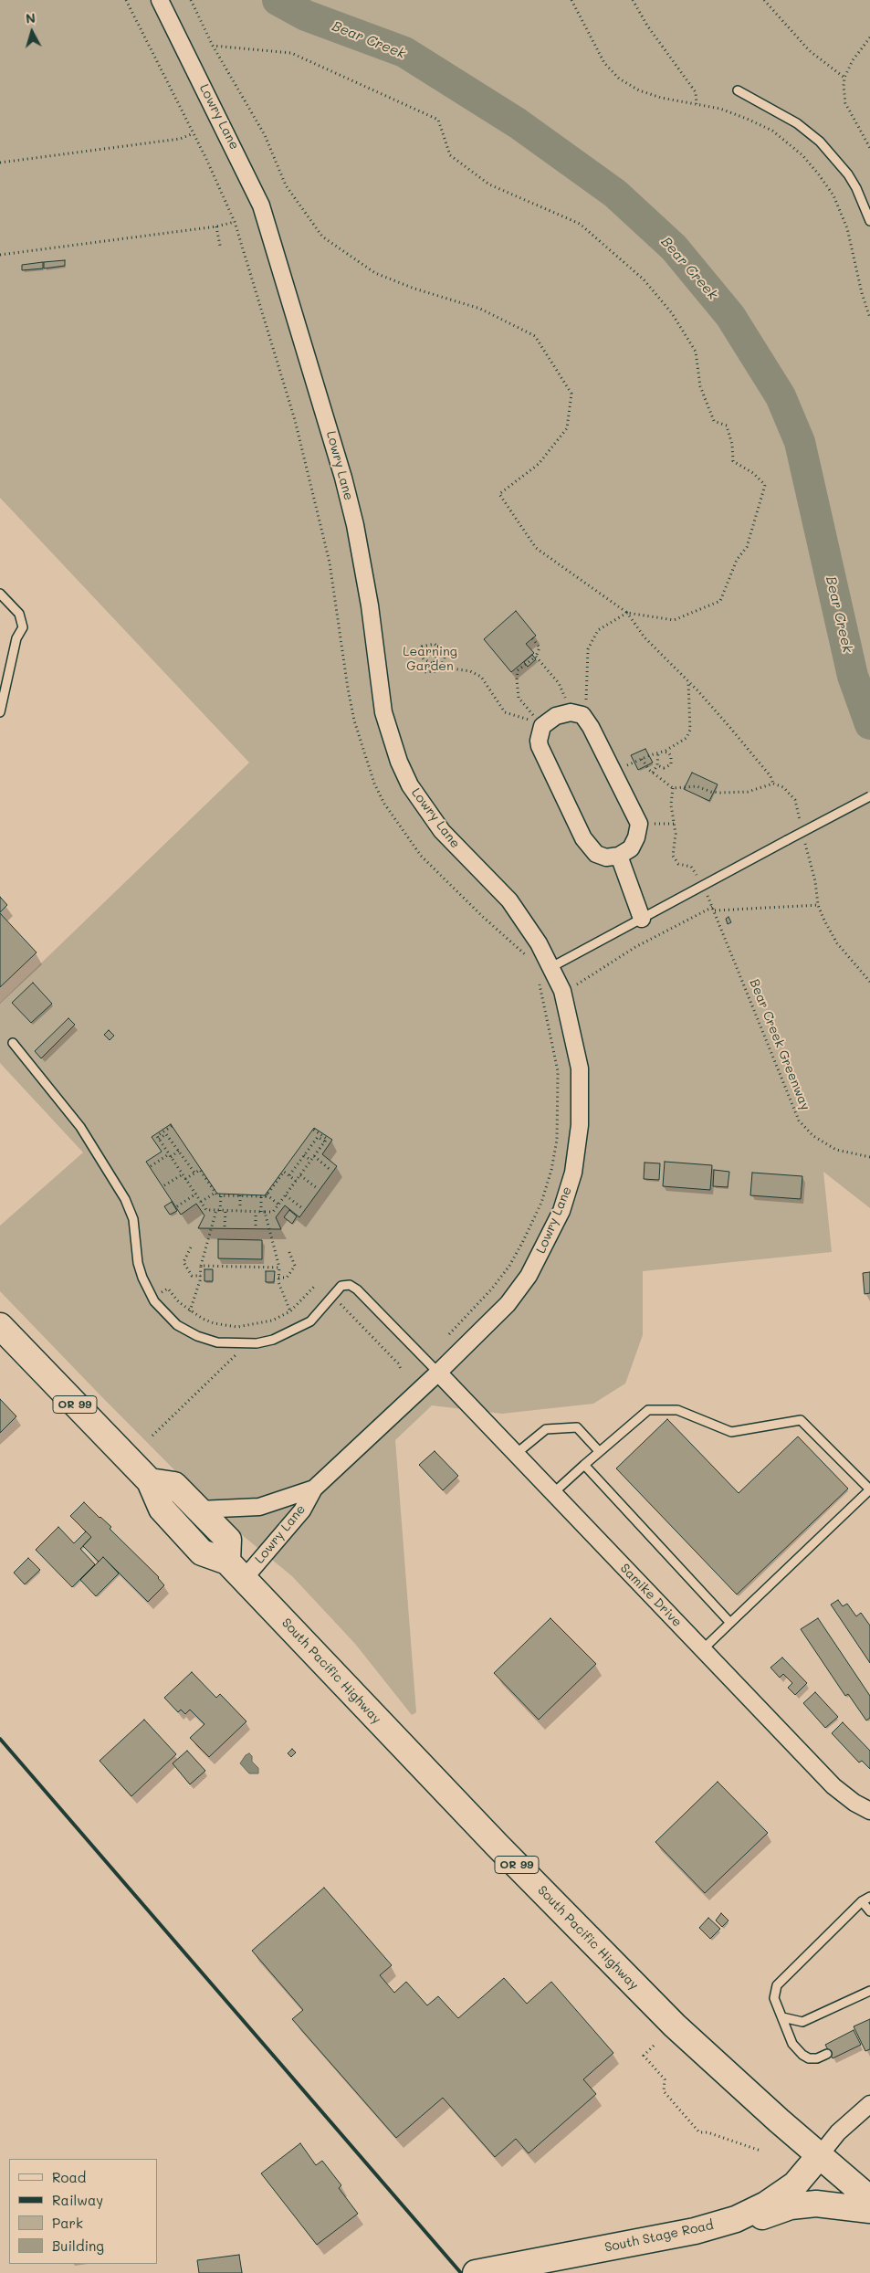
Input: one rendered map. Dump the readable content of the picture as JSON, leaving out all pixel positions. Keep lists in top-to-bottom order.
{
  "streets": {
    "main road": ["OR 99", "South Pacific Highway", "South Stage Road"],
    "street": ["Lowry Lane", "Samike Drive"],
    "path": ["Bear Creek Greenway"]
  },
  "crossings": [
    ["Lowry Lane", "Samike Drive"],
    ["Lowry Lane", "South Pacific Highway"],
    ["South Pacific Highway", "South Stage Road"]
  ],
  "water": ["Bear Creek"],
  "parks": ["Learning Garden"],
  "legend": [
    "Road",
    "Railway",
    "Park",
    "Building"
  ],
  "north": "top"
}
